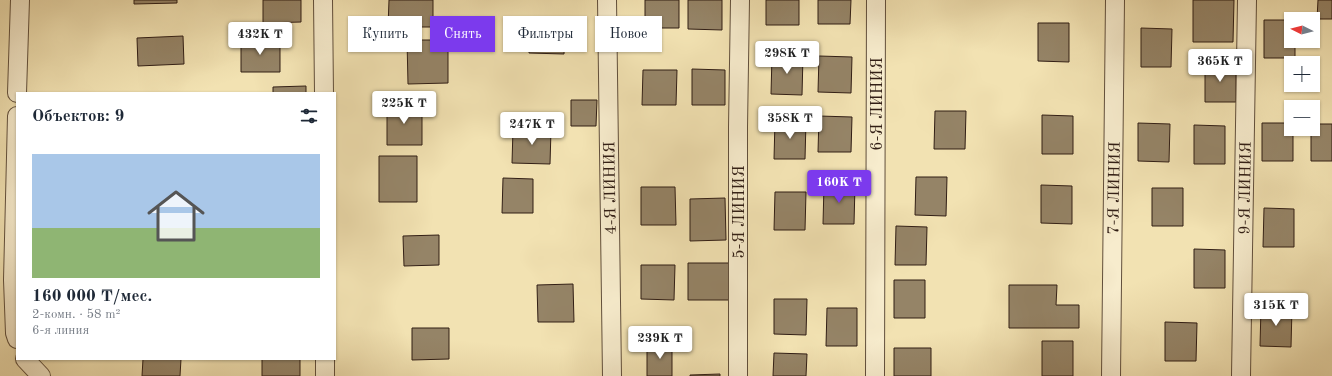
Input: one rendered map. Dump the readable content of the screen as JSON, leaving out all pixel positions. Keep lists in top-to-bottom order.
{
  "streets": {
    "street": [
      "6-Я ЛИНИЯ",
      "4-Я ЛИНИЯ",
      "7-Я ЛИНИЯ",
      "9-Я ЛИНИЯ",
      "5-Я ЛИНИЯ"
    ]
  },
  "north": "left",
  "page": {
    "map_buttons": ["+", "−"],
    "chip": [
      "Купить",
      "Снять",
      "Фильтры",
      "Новое"
    ],
    "price": [
      "432K ₸",
      "298K ₸",
      "365K ₸",
      "225K ₸",
      "358K ₸",
      "247K ₸",
      "160K ₸",
      "315K ₸",
      "239K ₸"
    ],
    "heading": "Объектов: 9",
    "list": [
      {
        "name": "160 000 ₸/мес.",
        "note": "2-комн. · 58 m² · 6-я линия"
      }
    ]
  }
}
